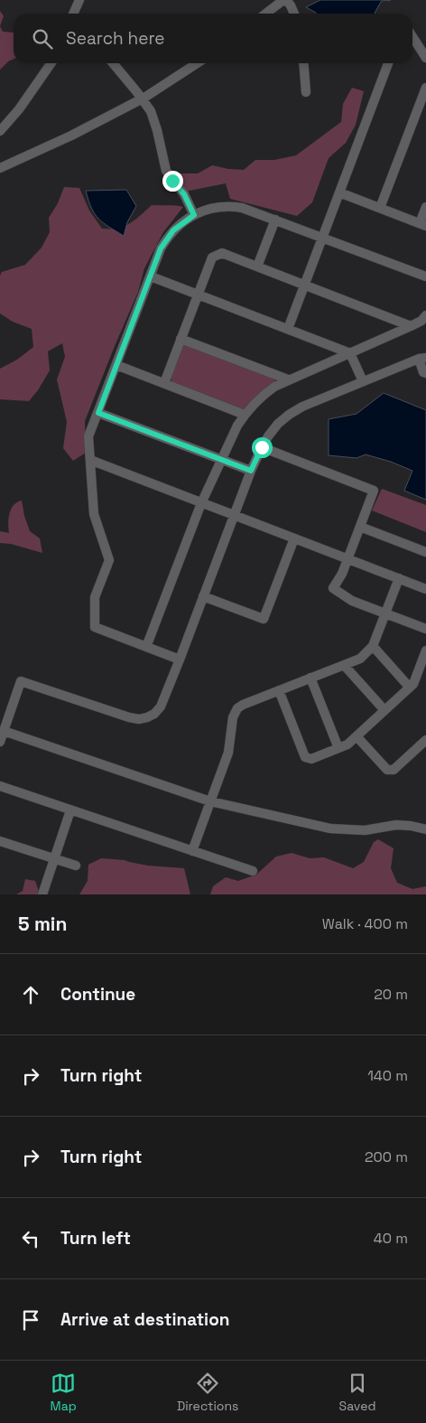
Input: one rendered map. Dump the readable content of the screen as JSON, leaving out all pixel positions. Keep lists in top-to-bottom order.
{
  "page": {
    "search": "Search here",
    "heading": ["5 min", "Walk · 400 m"],
    "list": [
      ["Continue", "20 m"],
      ["Turn right", "140 m"],
      ["Turn right", "200 m"],
      ["Turn left", "40 m"],
      "Arrive at destination"
    ],
    "nav": ["Map", "Directions", "Saved"]
  }
}
